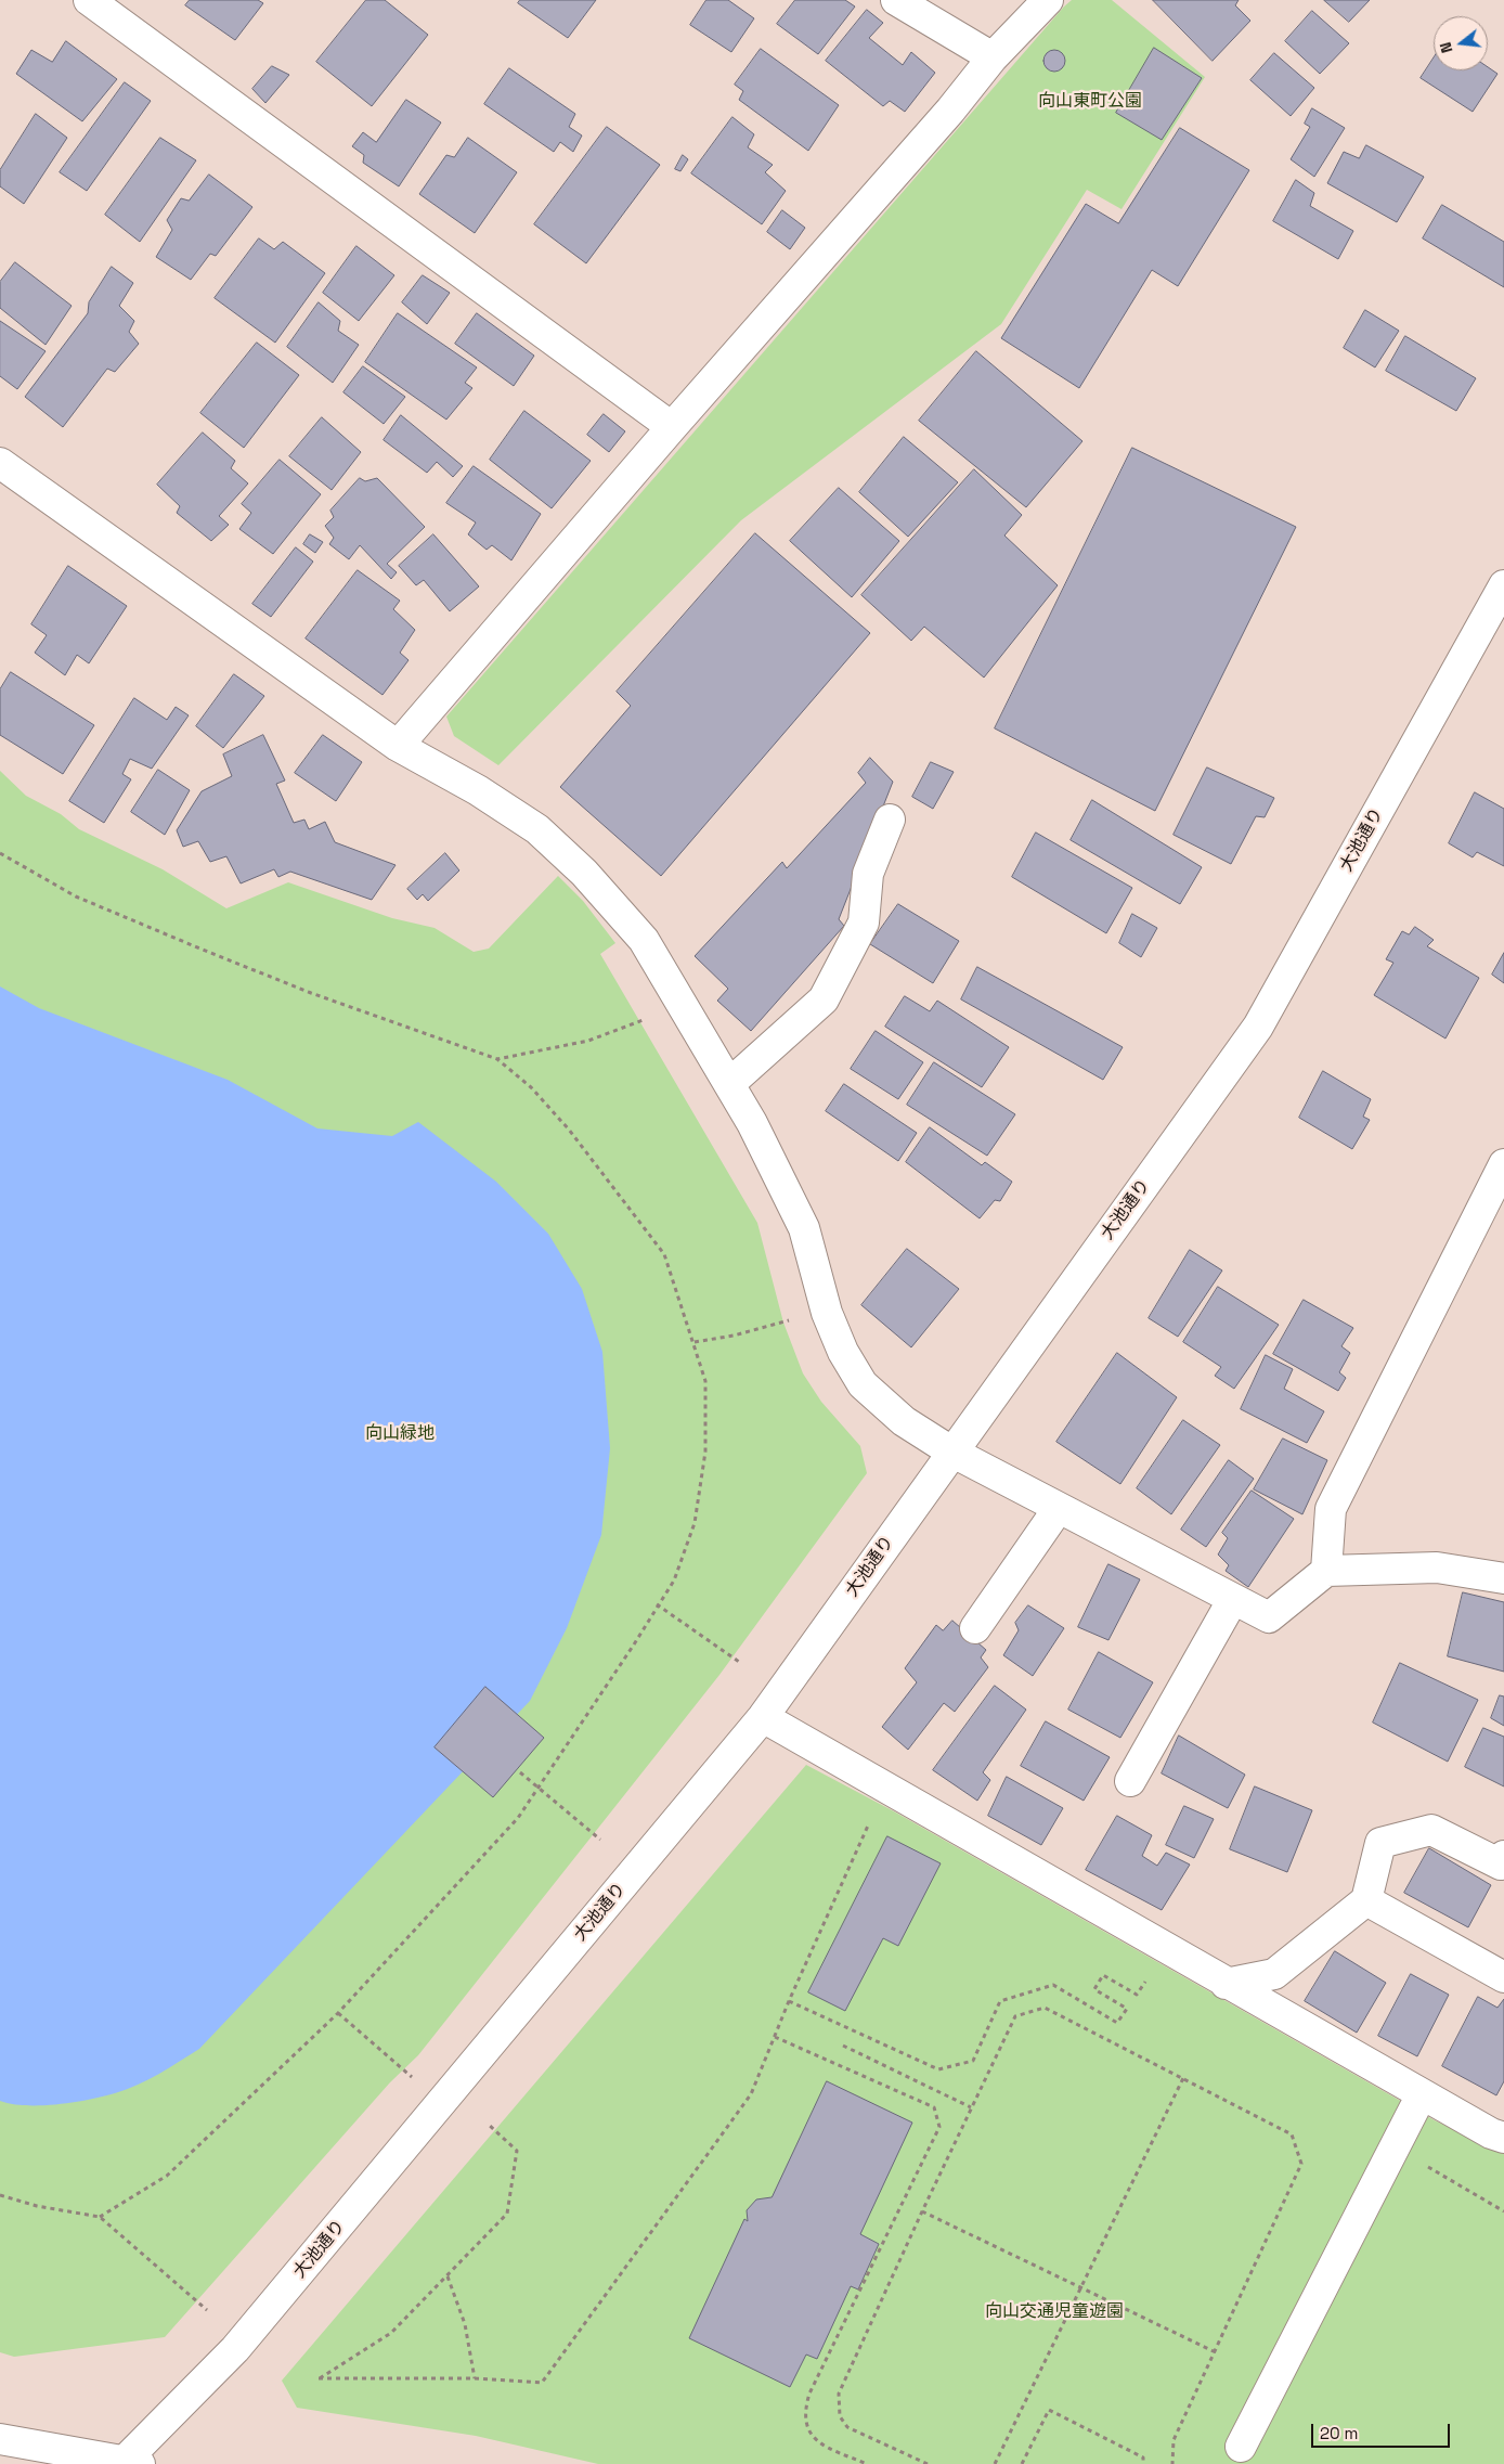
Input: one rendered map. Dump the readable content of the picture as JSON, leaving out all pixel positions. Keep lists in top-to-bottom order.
{
  "streets": {
    "street": ["大池通り"]
  },
  "parks": ["向山東町公園", "向山緑地", "向山交通児童遊園"],
  "scale_bar": "20 m",
  "north": "left"
}
